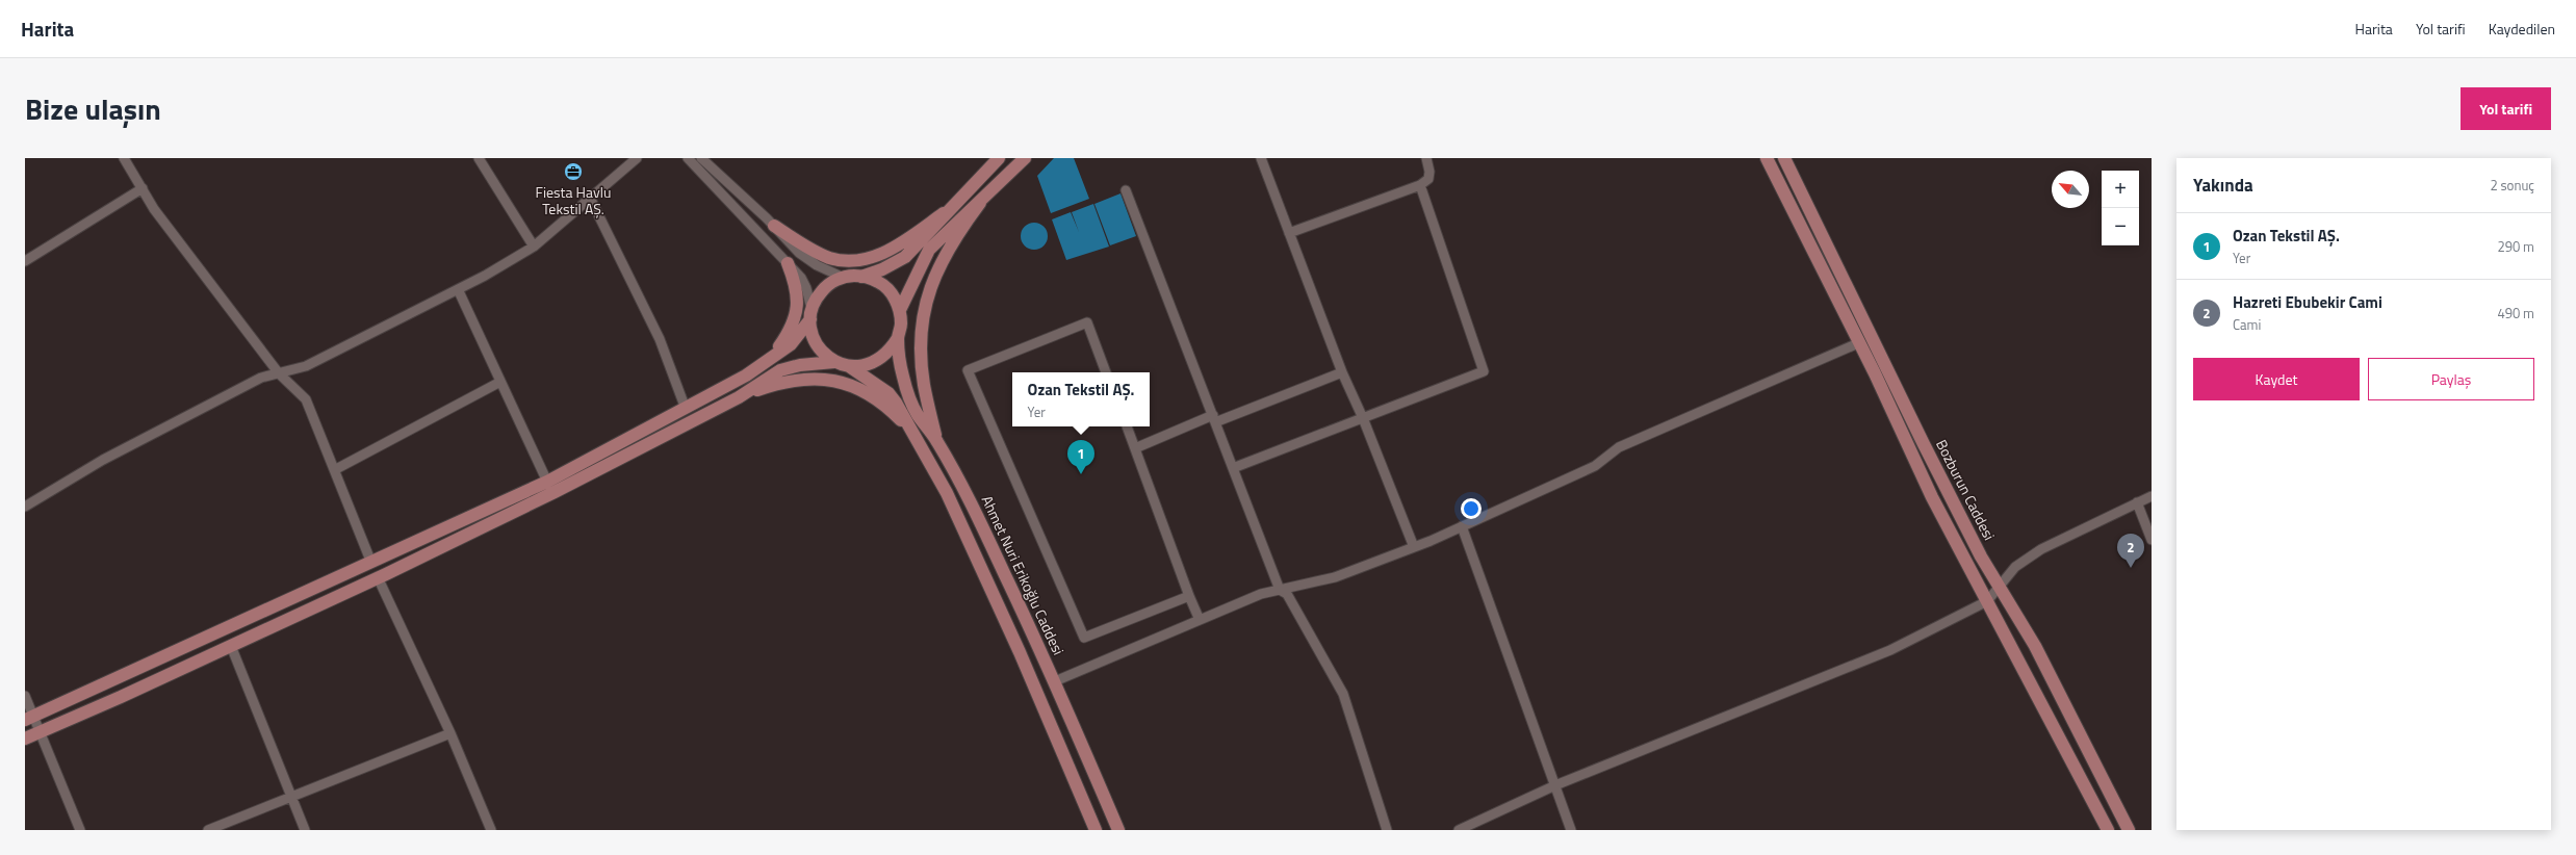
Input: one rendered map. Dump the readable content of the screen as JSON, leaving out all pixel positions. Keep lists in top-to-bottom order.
{
  "streets": {
    "main road": ["Bozburun Caddesi", "Ahmet Nuri Erikoğlu Caddesi"]
  },
  "places": {
    "office": ["Fiesta Havlu Tekstil AŞ."]
  },
  "north": "top left",
  "page": {
    "header": "Harita",
    "nav": ["Harita", "Yol tarifi", "Kaydedilen"],
    "title": "Bize ulaşın",
    "buttons": [
      "Yol tarifi",
      ["Kaydet", "Paylaş"]
    ],
    "heading": ["Yakında", "2 sonuç"],
    "map_buttons": ["+", "−"],
    "list": [
      {
        "mark": "1",
        "name": "Ozan Tekstil AŞ.",
        "note": "Yer",
        "value": "290 m"
      },
      {
        "mark": "2",
        "name": "Hazreti Ebubekir Cami",
        "note": "Cami",
        "value": "490 m"
      }
    ],
    "popup": ["Ozan Tekstil AŞ.", "Yer"],
    "pins": ["1", "2"]
  }
}
